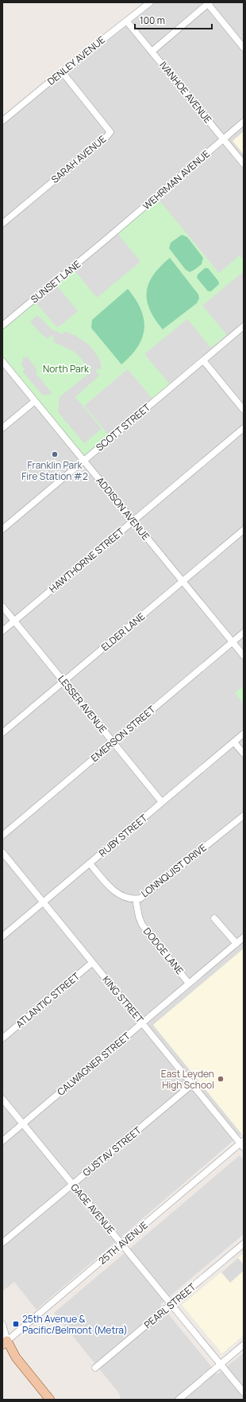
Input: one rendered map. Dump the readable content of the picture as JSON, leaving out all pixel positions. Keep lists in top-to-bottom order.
{
  "streets": {
    "street": [
      "DENLEY AVENUE",
      "IVANHOE AVENUE",
      "SARAH AVENUE",
      "WEHRMAN AVENUE",
      "SUNSET LANE",
      "SCOTT STREET",
      "ADDISON AVENUE",
      "HAWTHORNE STREET",
      "ELDER LANE",
      "LESSER AVENUE",
      "EMERSON STREET",
      "RUBY STREET",
      "LONNQUIST DRIVE",
      "DODGE LANE",
      "KING STREET",
      "ATLANTIC STREET",
      "CALWAGNER STREET",
      "GUSTAV STREET",
      "GAGE AVENUE",
      "25TH AVENUE",
      "PEARL STREET"
    ]
  },
  "crossings": [
    ["DENLEY AVENUE", "IVANHOE AVENUE"],
    ["DENLEY AVENUE", "SARAH AVENUE"],
    ["IVANHOE AVENUE", "WEHRMAN AVENUE"],
    ["WEHRMAN AVENUE", "SUNSET LANE"],
    ["SCOTT STREET", "ADDISON AVENUE"],
    ["ADDISON AVENUE", "HAWTHORNE STREET"],
    ["ADDISON AVENUE", "ELDER LANE"],
    ["ADDISON AVENUE", "EMERSON STREET"],
    ["HAWTHORNE STREET", "LESSER AVENUE"],
    ["ELDER LANE", "LESSER AVENUE"],
    ["LESSER AVENUE", "EMERSON STREET"],
    ["LESSER AVENUE", "RUBY STREET"],
    ["RUBY STREET", "LONNQUIST DRIVE"],
    ["RUBY STREET", "KING STREET"],
    ["LONNQUIST DRIVE", "DODGE LANE"],
    ["DODGE LANE", "CALWAGNER STREET"],
    ["KING STREET", "ATLANTIC STREET"],
    ["KING STREET", "CALWAGNER STREET"],
    ["KING STREET", "GUSTAV STREET"],
    ["KING STREET", "25TH AVENUE"],
    ["CALWAGNER STREET", "GAGE AVENUE"],
    ["GUSTAV STREET", "GAGE AVENUE"],
    ["GAGE AVENUE", "25TH AVENUE"],
    ["GAGE AVENUE", "PEARL STREET"]
  ],
  "parks": ["North Park"],
  "places": {
    "other": ["Franklin Park Fire Station #2", "East Leyden High School"],
    "transit": ["25th Avenue & Pacific/Belmont (Metra)"]
  },
  "scale_bar": "100 m"
}
